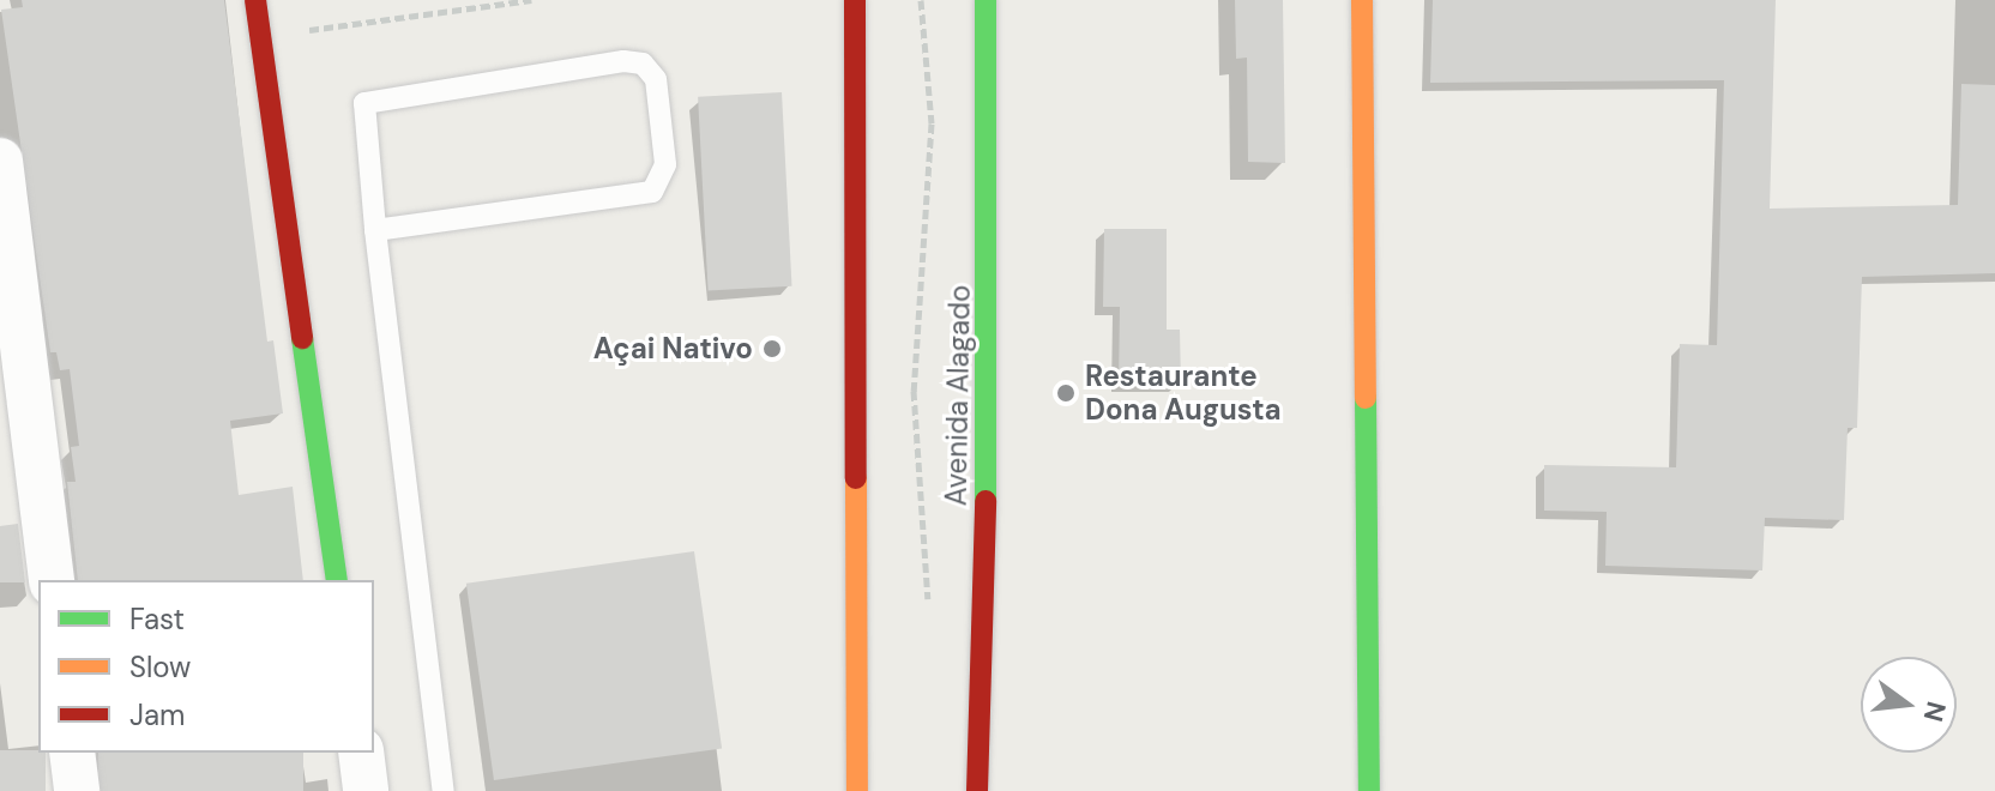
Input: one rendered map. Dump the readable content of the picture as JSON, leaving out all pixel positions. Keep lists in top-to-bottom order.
{
  "streets": {
    "main road": ["Avenida Alagado"]
  },
  "places": ["Açai Nativo", "Restaurante Dona Augusta"],
  "legend": ["Fast", "Slow", "Jam"],
  "north": "right"
}
